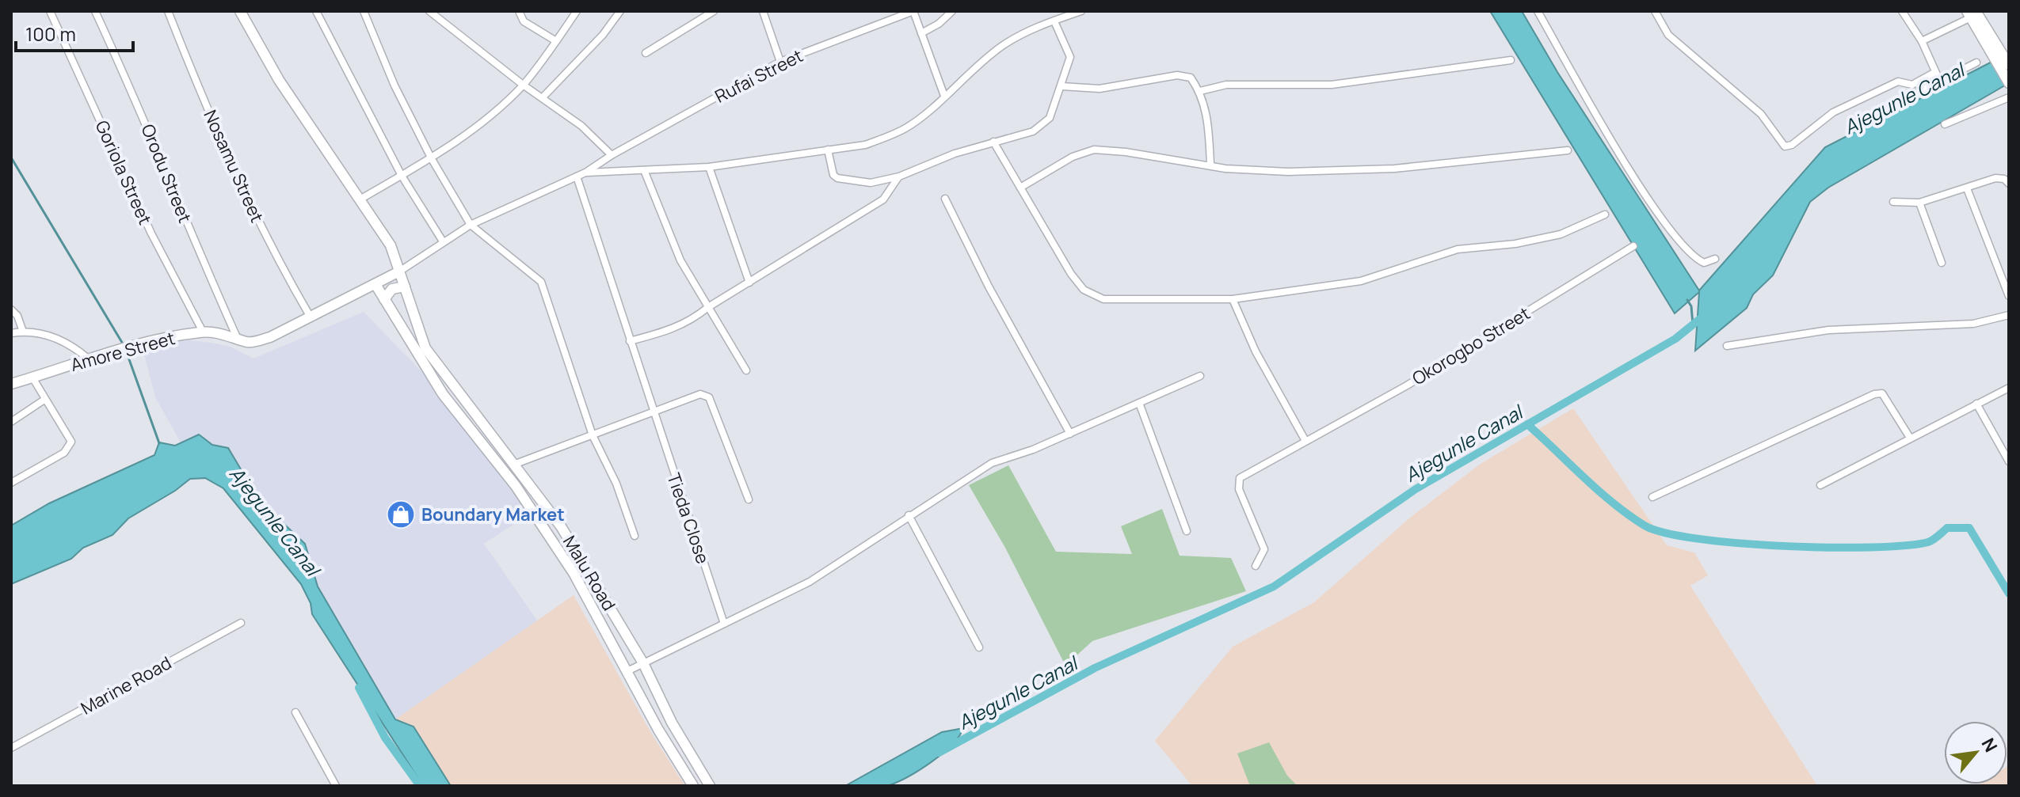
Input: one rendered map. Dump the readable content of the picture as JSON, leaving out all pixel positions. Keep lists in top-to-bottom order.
{
  "streets": {
    "main road": ["Amore Street", "Malu Road"],
    "street": [
      "Rufai Street",
      "Nosamu Street",
      "Goriola Street",
      "Orodu Street",
      "Okorogbo Street",
      "Tieda Close",
      "Marine Road"
    ]
  },
  "crossings": [
    ["Nosamu Street", "Amore Street"],
    ["Goriola Street", "Amore Street"],
    ["Orodu Street", "Amore Street"],
    ["Amore Street", "Malu Road"]
  ],
  "water": ["Ajegunle Canal"],
  "places": {
    "shop": ["Boundary Market"]
  },
  "scale_bar": "100 m",
  "north": "top right"
}
